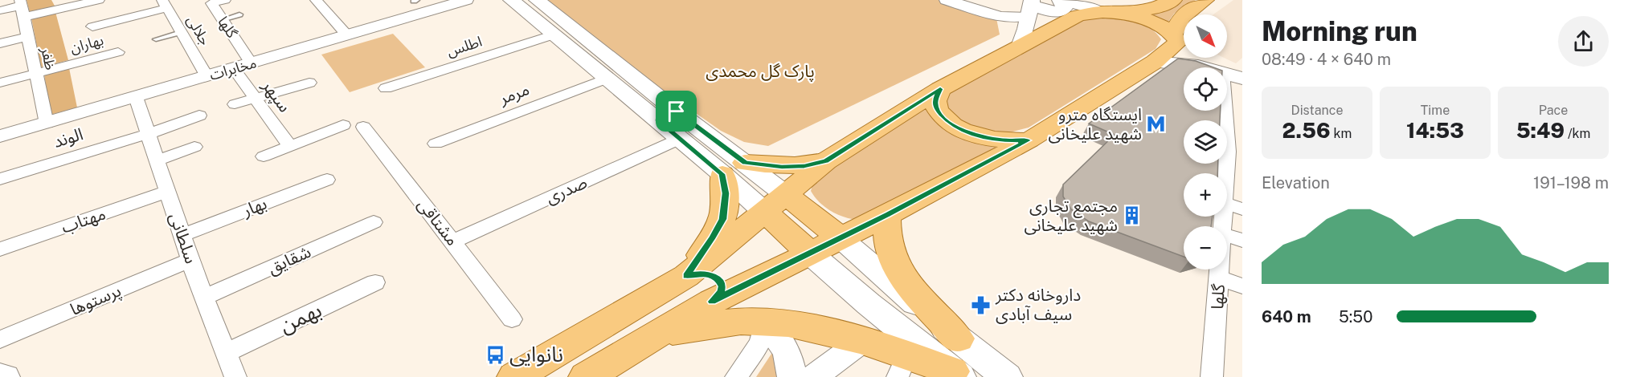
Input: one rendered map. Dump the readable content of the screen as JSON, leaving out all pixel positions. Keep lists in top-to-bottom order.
{
  "streets": {
    "street": [
      "گلها",
      "جلالی",
      "بهاران",
      "اطلس",
      "ظفر",
      "مخابرات",
      "مرمر",
      "سپهر",
      "الوند",
      "صدری",
      "بهار",
      "مهتاب",
      "مشتاقی",
      "سلطانی",
      "شقایق",
      "پرستوها",
      "بهمن"
    ]
  },
  "crossings": [
    ["گلها", "مخابرات"],
    ["جلالی", "مخابرات"],
    ["بهاران", "ظفر"],
    ["ظفر", "مخابرات"],
    ["مخابرات", "سپهر"],
    ["مخابرات", "سلطانی"],
    ["الوند", "سلطانی"],
    ["صدری", "مشتاقی"],
    ["بهار", "سلطانی"],
    ["مهتاب", "سلطانی"],
    ["سلطانی", "شقایق"],
    ["سلطانی", "پرستوها"],
    ["سلطانی", "بهمن"]
  ],
  "parks": ["پارک گل محمدی"],
  "places": {
    "metro station": ["ایستگاه مترو شهید علیخانی"],
    "building": ["مجتمع تجاری شهید علیخانی"],
    "pharmacy": ["داروخانه دکتر سیف آبادی"],
    "bus stop": ["نانوایی"]
  },
  "north": "bottom right",
  "page": {
    "heading": ["Morning run", "08:49 · 4 × 640 m"],
    "map_buttons": ["+", "−"],
    "stats": [
      ["Distance", "2.56 km"],
      ["Time", "14:53"],
      ["Pace", "5:49 /km"]
    ],
    "chart": ["Elevation", "191–198 m"],
    "list": [
      {
        "name": "640 m",
        "note": "5:50"
      }
    ]
  }
}
